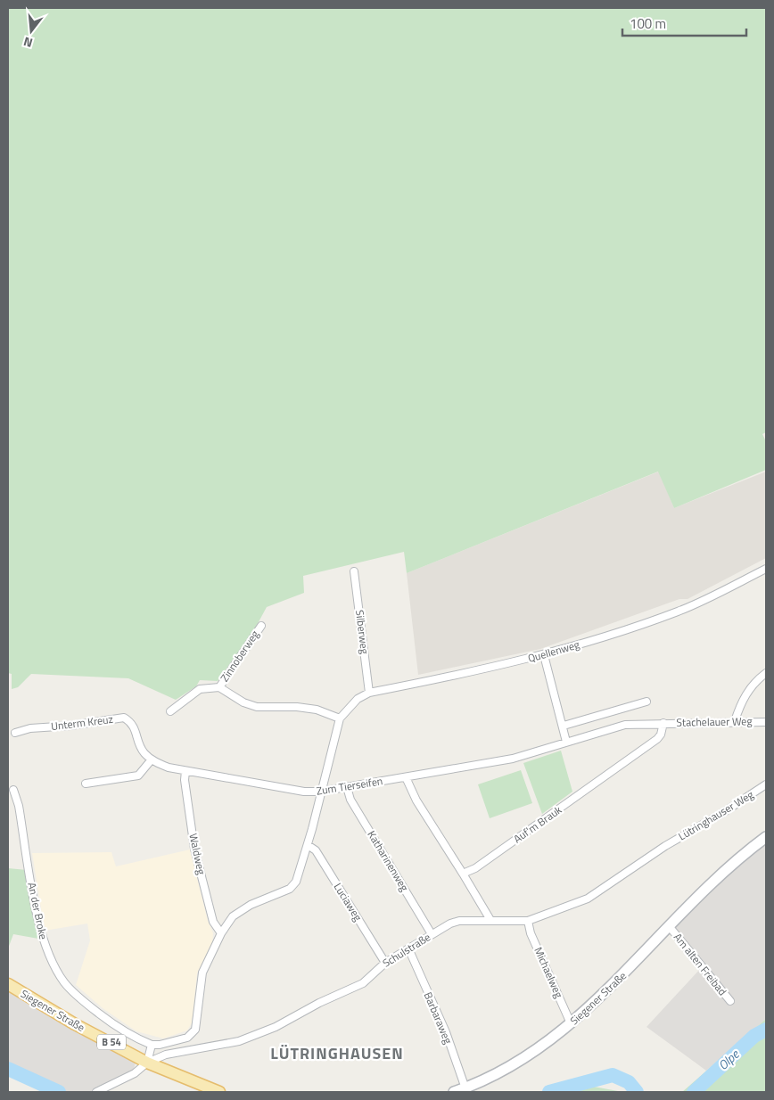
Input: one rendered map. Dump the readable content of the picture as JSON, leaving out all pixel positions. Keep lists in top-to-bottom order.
{
  "streets": {
    "main road": ["Siegener Straße", "B 54"],
    "street": [
      "Silberweg",
      "Quellenweg",
      "Zinnoberweg",
      "Stachelauer Weg",
      "Unterm Kreuz",
      "Zum Tierseifen",
      "Lütringhauser Weg",
      "Auf'm Brauk",
      "Waldweg",
      "Katharinenweg",
      "Luciaweg",
      "An der Broke",
      "Schulstraße",
      "Am alten Freibad",
      "Michaelweg",
      "Barbaraweg"
    ]
  },
  "crossings": [
    ["Silberweg", "Quellenweg"],
    ["Quellenweg", "Zinnoberweg"],
    ["Stachelauer Weg", "Zum Tierseifen"],
    ["Stachelauer Weg", "Auf'm Brauk"],
    ["Unterm Kreuz", "Zum Tierseifen"],
    ["Zum Tierseifen", "Waldweg"],
    ["Zum Tierseifen", "Katharinenweg"],
    ["Lütringhauser Weg", "Schulstraße"],
    ["Katharinenweg", "Schulstraße"],
    ["Luciaweg", "Schulstraße"],
    ["Schulstraße", "Michaelweg"],
    ["Schulstraße", "Siegener Straße"],
    ["Schulstraße", "Barbaraweg"],
    ["Am alten Freibad", "Siegener Straße"],
    ["Michaelweg", "Siegener Straße"],
    ["Siegener Straße", "Barbaraweg"]
  ],
  "districts": ["LÜTRINGHAUSEN"],
  "water": ["Olpe"],
  "scale_bar": "100 m",
  "north": "bottom"
}
